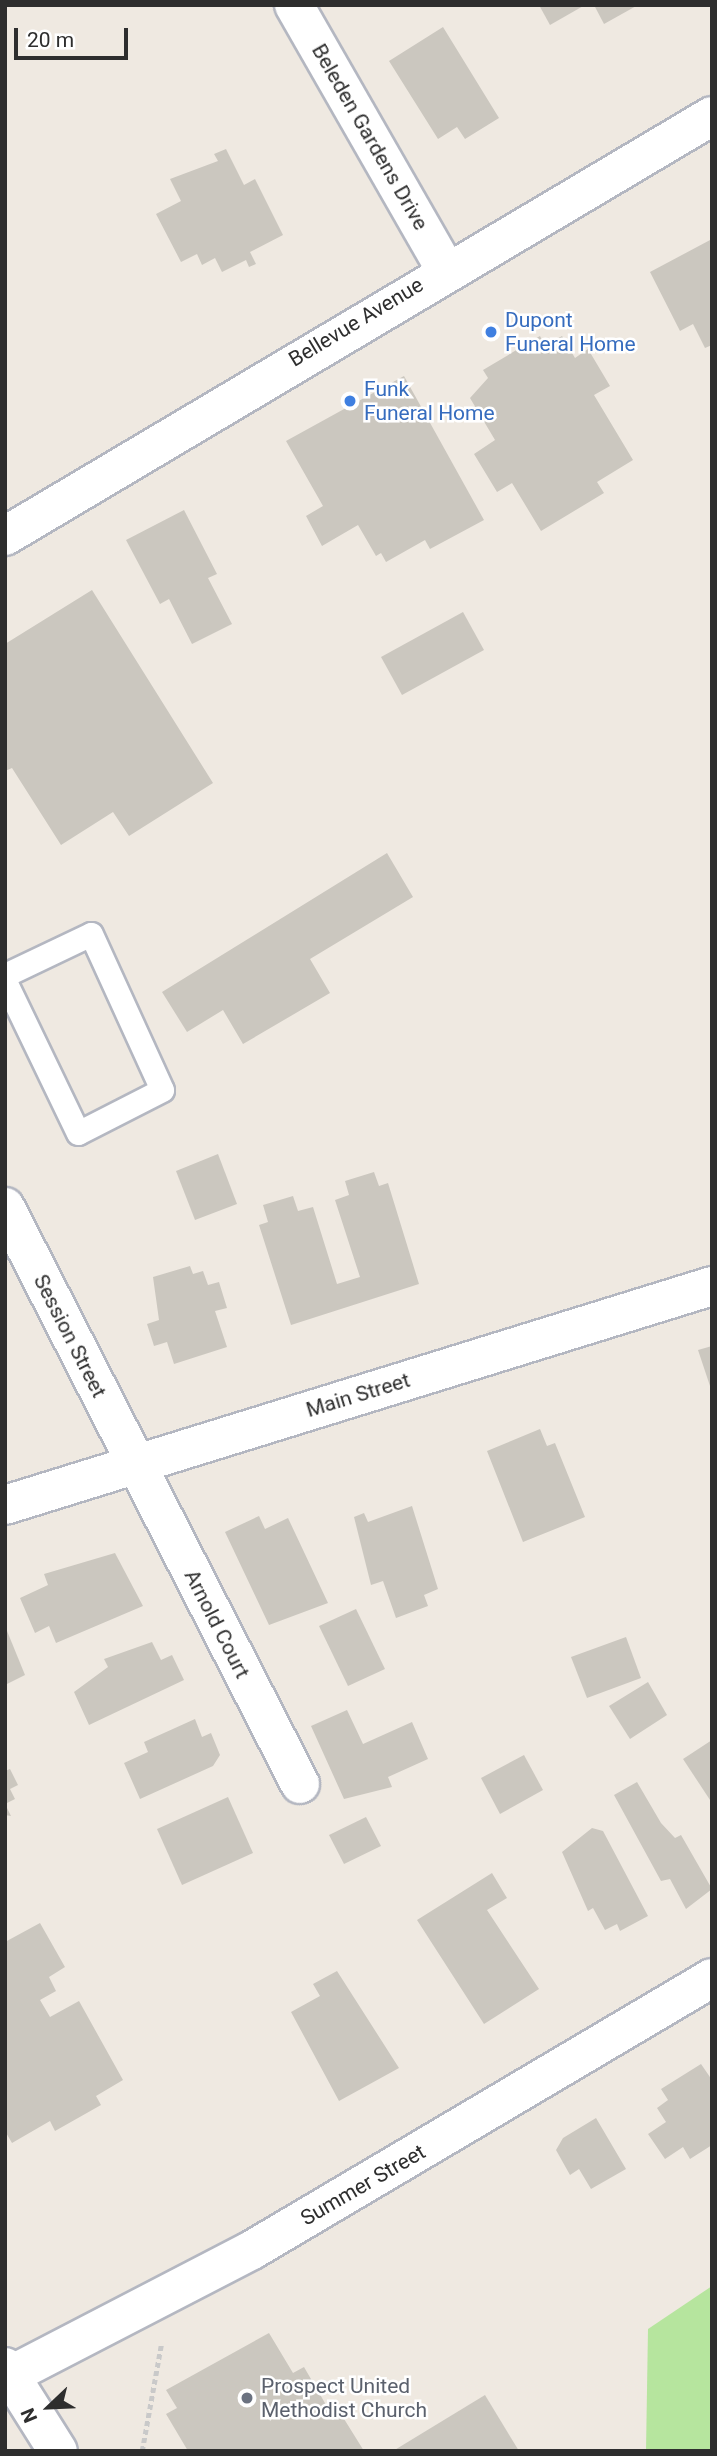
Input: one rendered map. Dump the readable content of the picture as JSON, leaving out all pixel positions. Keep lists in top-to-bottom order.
{
  "streets": {
    "street": [
      "Beleden Gardens Drive",
      "Bellevue Avenue",
      "Session Street",
      "Main Street",
      "Arnold Court",
      "Summer Street"
    ]
  },
  "crossings": [
    ["Beleden Gardens Drive", "Bellevue Avenue"],
    ["Session Street", "Main Street"],
    ["Session Street", "Arnold Court"],
    ["Main Street", "Arnold Court"]
  ],
  "places": ["Dupont Funeral Home", "Funk Funeral Home", "Prospect United Methodist Church"],
  "scale_bar": "20 m",
  "north": "bottom left"
}
